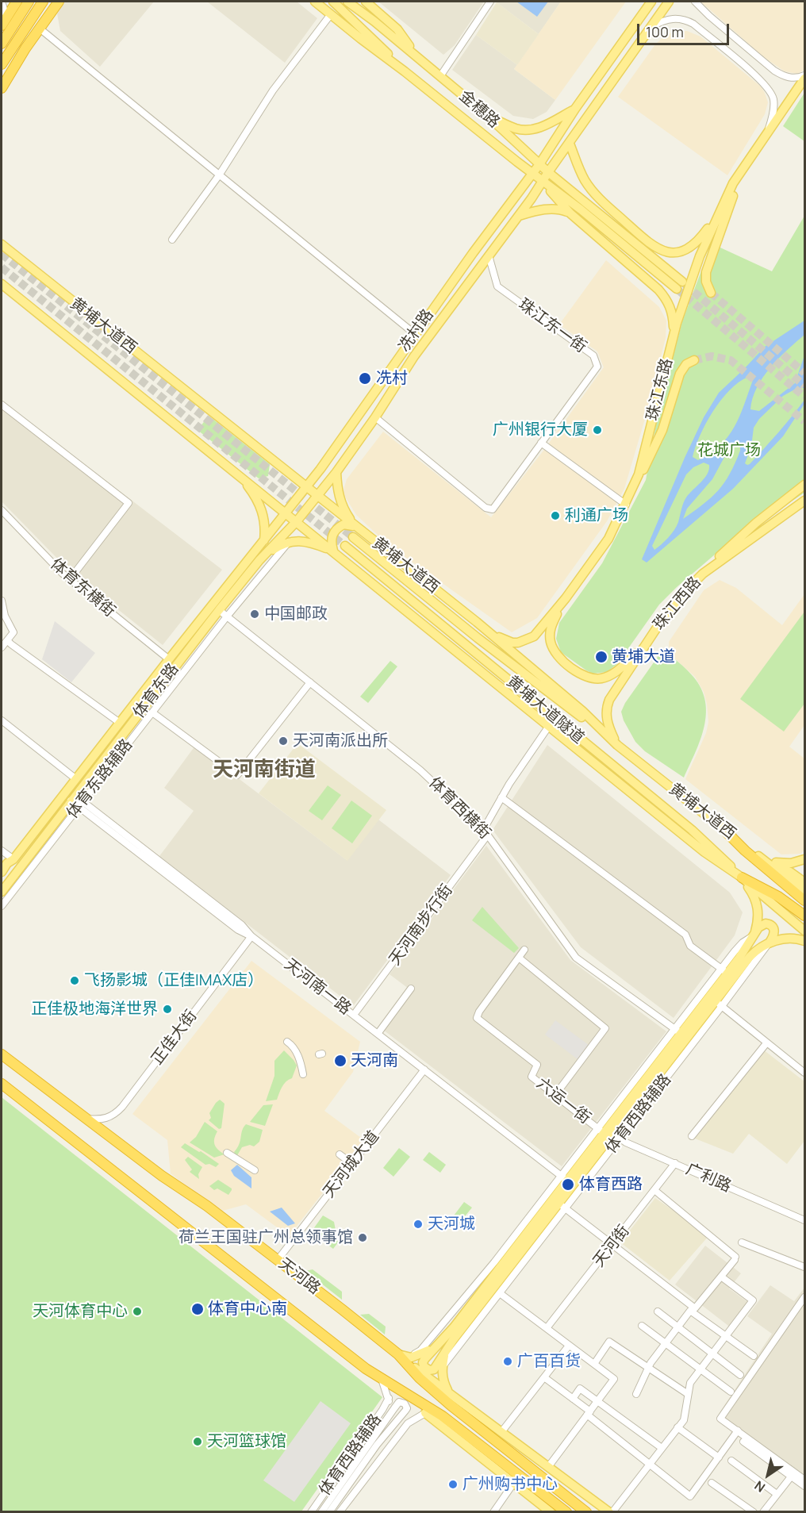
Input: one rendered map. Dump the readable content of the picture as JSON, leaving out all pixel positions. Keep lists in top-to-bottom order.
{
  "streets": {
    "highway": ["天河路"],
    "main road": [
      "金穗路",
      "黄埔大道西",
      "冼村路",
      "珠江东路",
      "珠江西路",
      "体育东路",
      "黄埔大道隧道"
    ],
    "street": [
      "珠江东一街",
      "体育东横街",
      "体育东路辅路",
      "体育西横街",
      "天河南步行街",
      "天河南一路",
      "正佳大街",
      "六运一街",
      "体育西路辅路",
      "天河城大道",
      "广利路",
      "天河街"
    ]
  },
  "crossings": [
    ["金穗路", "冼村路"],
    ["黄埔大道西", "冼村路"],
    ["黄埔大道西", "珠江东路"],
    ["黄埔大道西", "珠江西路"],
    ["黄埔大道西", "体育东路"],
    ["黄埔大道西", "黄埔大道隧道"],
    ["珠江东一街", "冼村路"],
    ["冼村路", "体育东路"],
    ["体育东横街", "体育东路"],
    ["珠江西路", "黄埔大道隧道"],
    ["体育东路", "体育西横街"],
    ["体育东路", "天河南一路"],
    ["体育东路辅路", "体育西横街"],
    ["体育东路辅路", "天河南一路"],
    ["天河南一路", "正佳大街"],
    ["天河南一路", "天河城大道"],
    ["正佳大街", "天河路"],
    ["六运一街", "广利路"],
    ["天河城大道", "天河路"],
    ["广利路", "天河街"]
  ],
  "districts": ["天河南街道"],
  "parks": ["花城广场"],
  "places": [
    "冼村",
    "广州银行大厦",
    "利通广场",
    "中国邮政",
    "黄埔大道",
    "天河南派出所",
    "飞扬影城（正佳IMAX店）",
    "正佳极地海洋世界",
    "天河南",
    "体育西路",
    "天河城",
    "荷兰王国驻广州总领事馆",
    "体育中心南",
    "天河体育中心",
    "广百百货",
    "天河篮球馆",
    "广州购书中心"
  ],
  "scale_bar": "100 m",
  "north": "bottom left"
}
